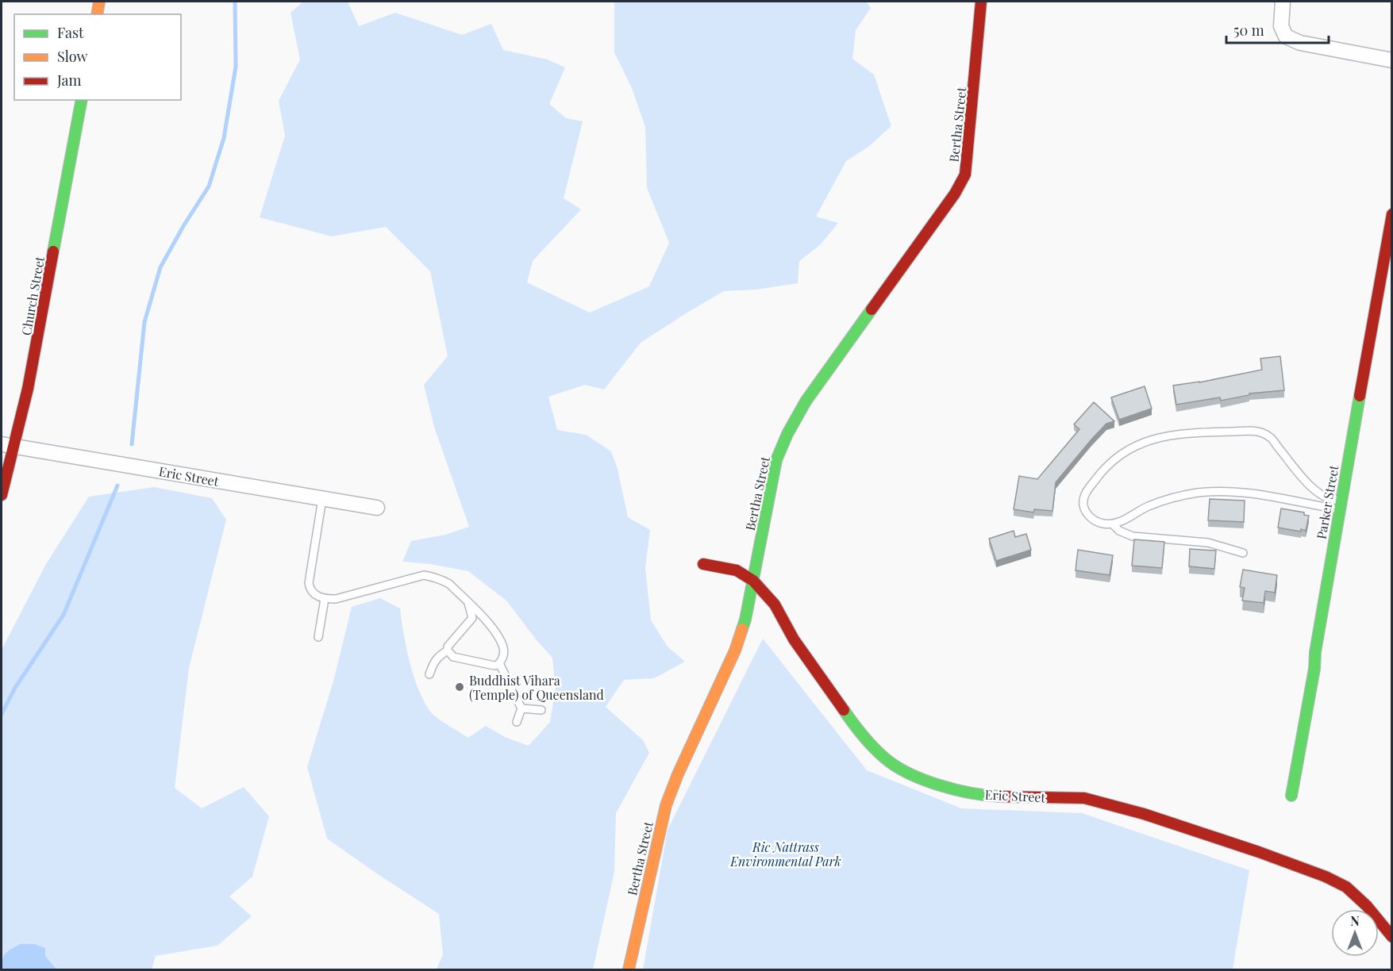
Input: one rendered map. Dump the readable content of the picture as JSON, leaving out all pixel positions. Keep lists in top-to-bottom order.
{
  "streets": {
    "street": [
      "Bertha Street",
      "Church Street",
      "Eric Street",
      "Parker Street"
    ]
  },
  "crossings": [
    ["Bertha Street", "Eric Street"],
    ["Church Street", "Eric Street"]
  ],
  "parks": ["Ric Nattrass Environmental Park"],
  "places": ["Buddhist Vihara (Temple) of Queensland"],
  "legend": ["Fast", "Slow", "Jam"],
  "scale_bar": "50 m",
  "north": "top"
}
